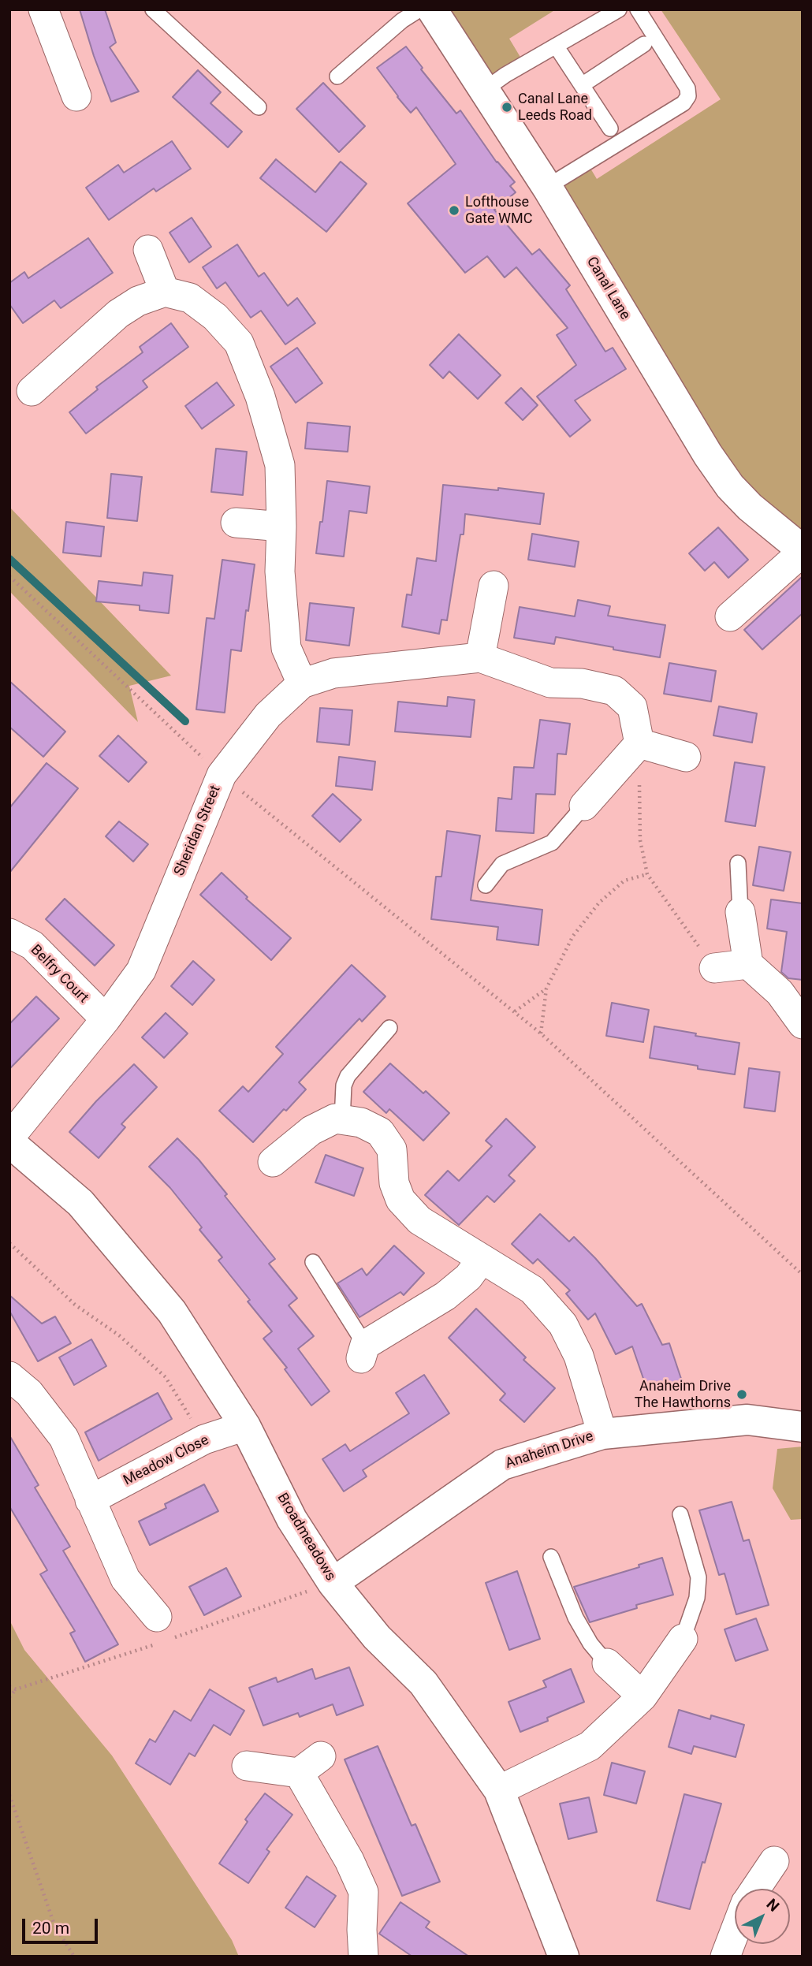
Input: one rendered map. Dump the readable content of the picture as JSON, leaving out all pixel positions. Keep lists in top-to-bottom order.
{
  "streets": {
    "street": [
      "Canal Lane",
      "Sheridan Street",
      "Belfry Court",
      "Anaheim Drive",
      "Meadow Close",
      "Broadmeadows"
    ]
  },
  "crossings": [
    ["Sheridan Street", "Belfry Court"],
    ["Anaheim Drive", "Broadmeadows"],
    ["Meadow Close", "Broadmeadows"]
  ],
  "places": ["Canal Lane Leeds Road", "Lofthouse Gate WMC", "Anaheim Drive The Hawthorns"],
  "scale_bar": "20 m",
  "north": "top right"
}
